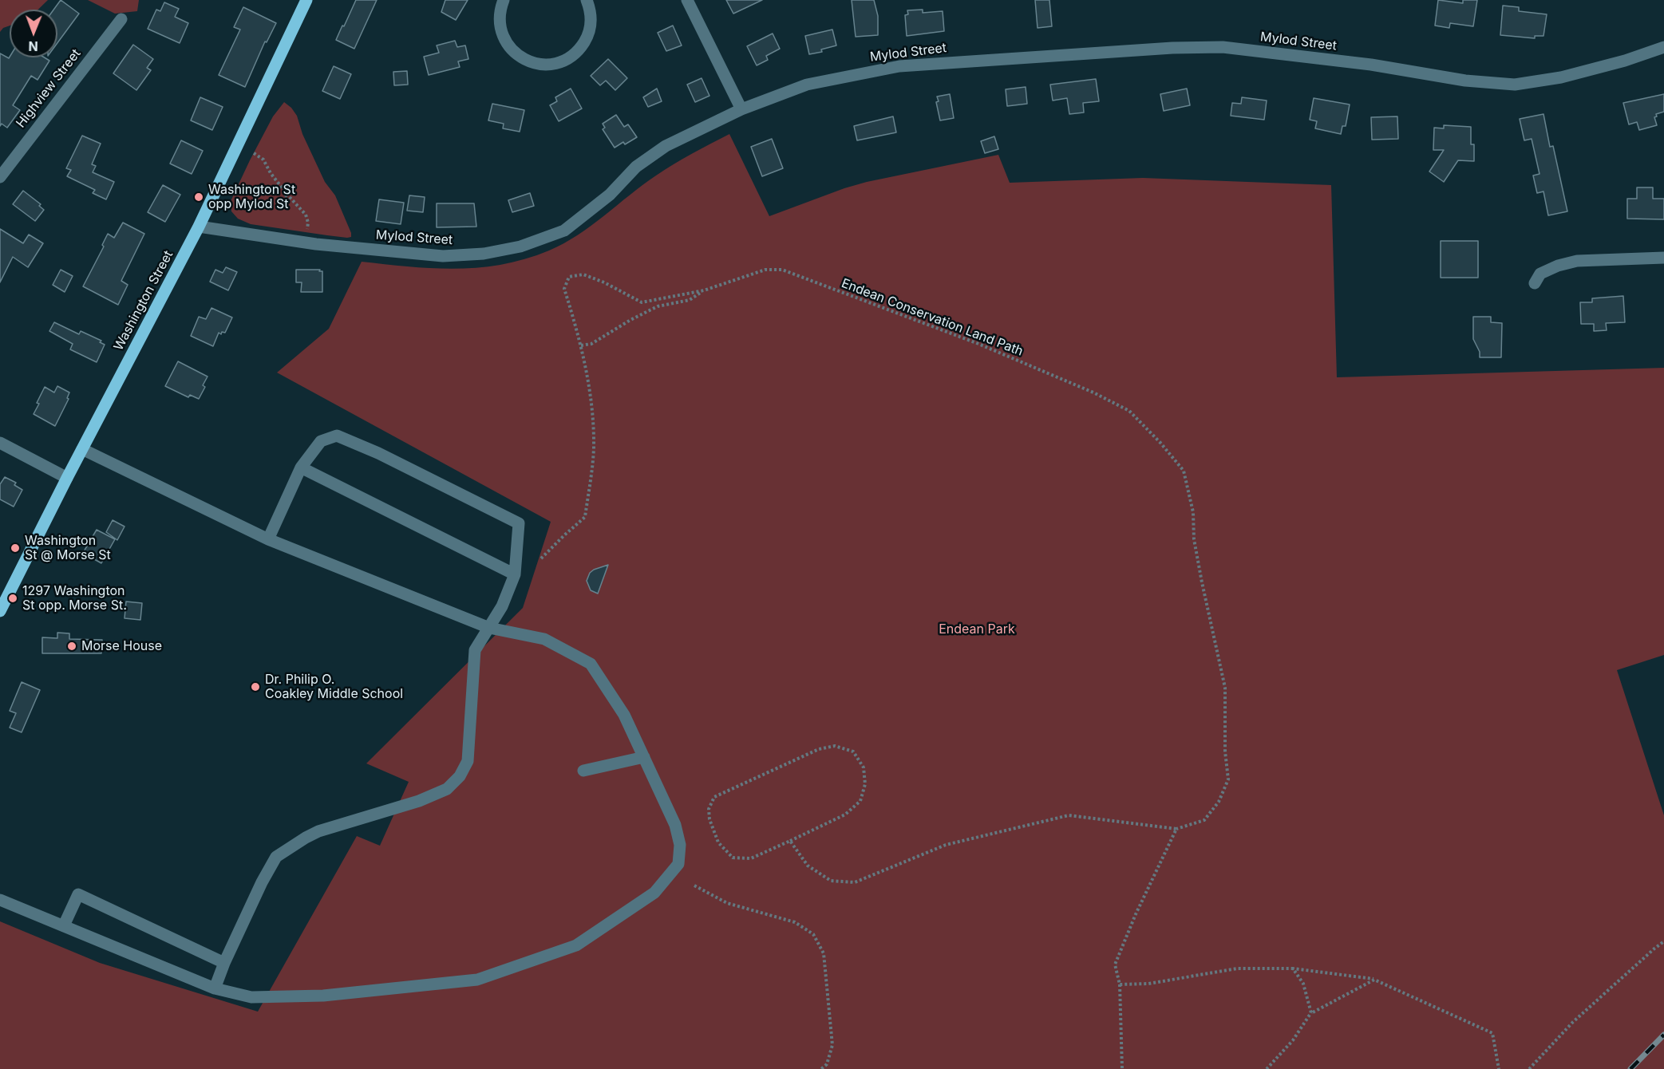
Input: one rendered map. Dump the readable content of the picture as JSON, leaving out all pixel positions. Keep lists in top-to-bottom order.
{
  "streets": {
    "main road": ["Washington Street"],
    "street": ["Mylod Street", "Highview Street"],
    "path": ["Endean Conservation Land Path"]
  },
  "crossings": [
    ["Mylod Street", "Washington Street"]
  ],
  "parks": ["Endean Park"],
  "places": [
    "Washington St opp Mylod St",
    "Washington St @ Morse St",
    "1297 Washington St opp. Morse St.",
    "Morse House",
    "Dr. Philip O. Coakley Middle School"
  ],
  "north": "bottom"
}
